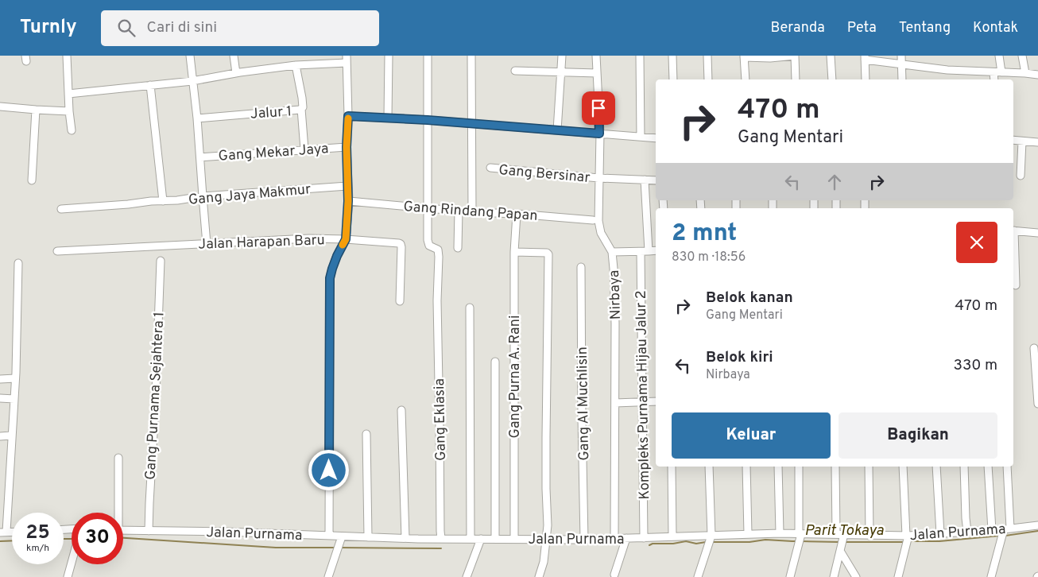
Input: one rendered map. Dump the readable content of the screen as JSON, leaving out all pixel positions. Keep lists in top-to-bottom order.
{
  "streets": {
    "street": [
      "Jalur 1",
      "Gang Mekar Jaya",
      "Gang Bersinar",
      "Gang Jaya Makmur",
      "Gang Rindang Papan",
      "Jalan Harapan Baru",
      "Nirbaya",
      "Gang Purna A. Rani",
      "Kompleks Purnama Hijau Jalur 2",
      "Gang Purnama Sejahtera 1",
      "Gang Al Muchlisin",
      "Gang Eklasia",
      "Jalan Purnama"
    ]
  },
  "crossings": [
    ["Gang Bersinar", "Nirbaya"],
    ["Gang Rindang Papan", "Nirbaya"],
    ["Gang Rindang Papan", "Gang Purna A. Rani"],
    ["Gang Rindang Papan", "Gang Eklasia"],
    ["Nirbaya", "Jalan Purnama"],
    ["Gang Purna A. Rani", "Jalan Purnama"],
    ["Kompleks Purnama Hijau Jalur 2", "Jalan Purnama"],
    ["Gang Purnama Sejahtera 1", "Jalan Purnama"],
    ["Gang Al Muchlisin", "Jalan Purnama"],
    ["Gang Eklasia", "Jalan Purnama"]
  ],
  "water": ["Parit Tokaya"],
  "page": {
    "header": "Turnly",
    "search": "Cari di sini",
    "nav": [
      "Beranda",
      "Peta",
      "Tentang",
      "Kontak"
    ],
    "turn": ["470 m", "Gang Mentari"],
    "heading": ["2 mnt", "830 m · 18:56"],
    "list": [
      {
        "name": "Belok kanan",
        "note": "Gang Mentari",
        "value": "470 m"
      },
      {
        "name": "Belok kiri",
        "note": "Nirbaya",
        "value": "330 m"
      }
    ],
    "buttons": ["Keluar", "Bagikan"],
    "speed": "25 km/h",
    "limit": "30"
  }
}
